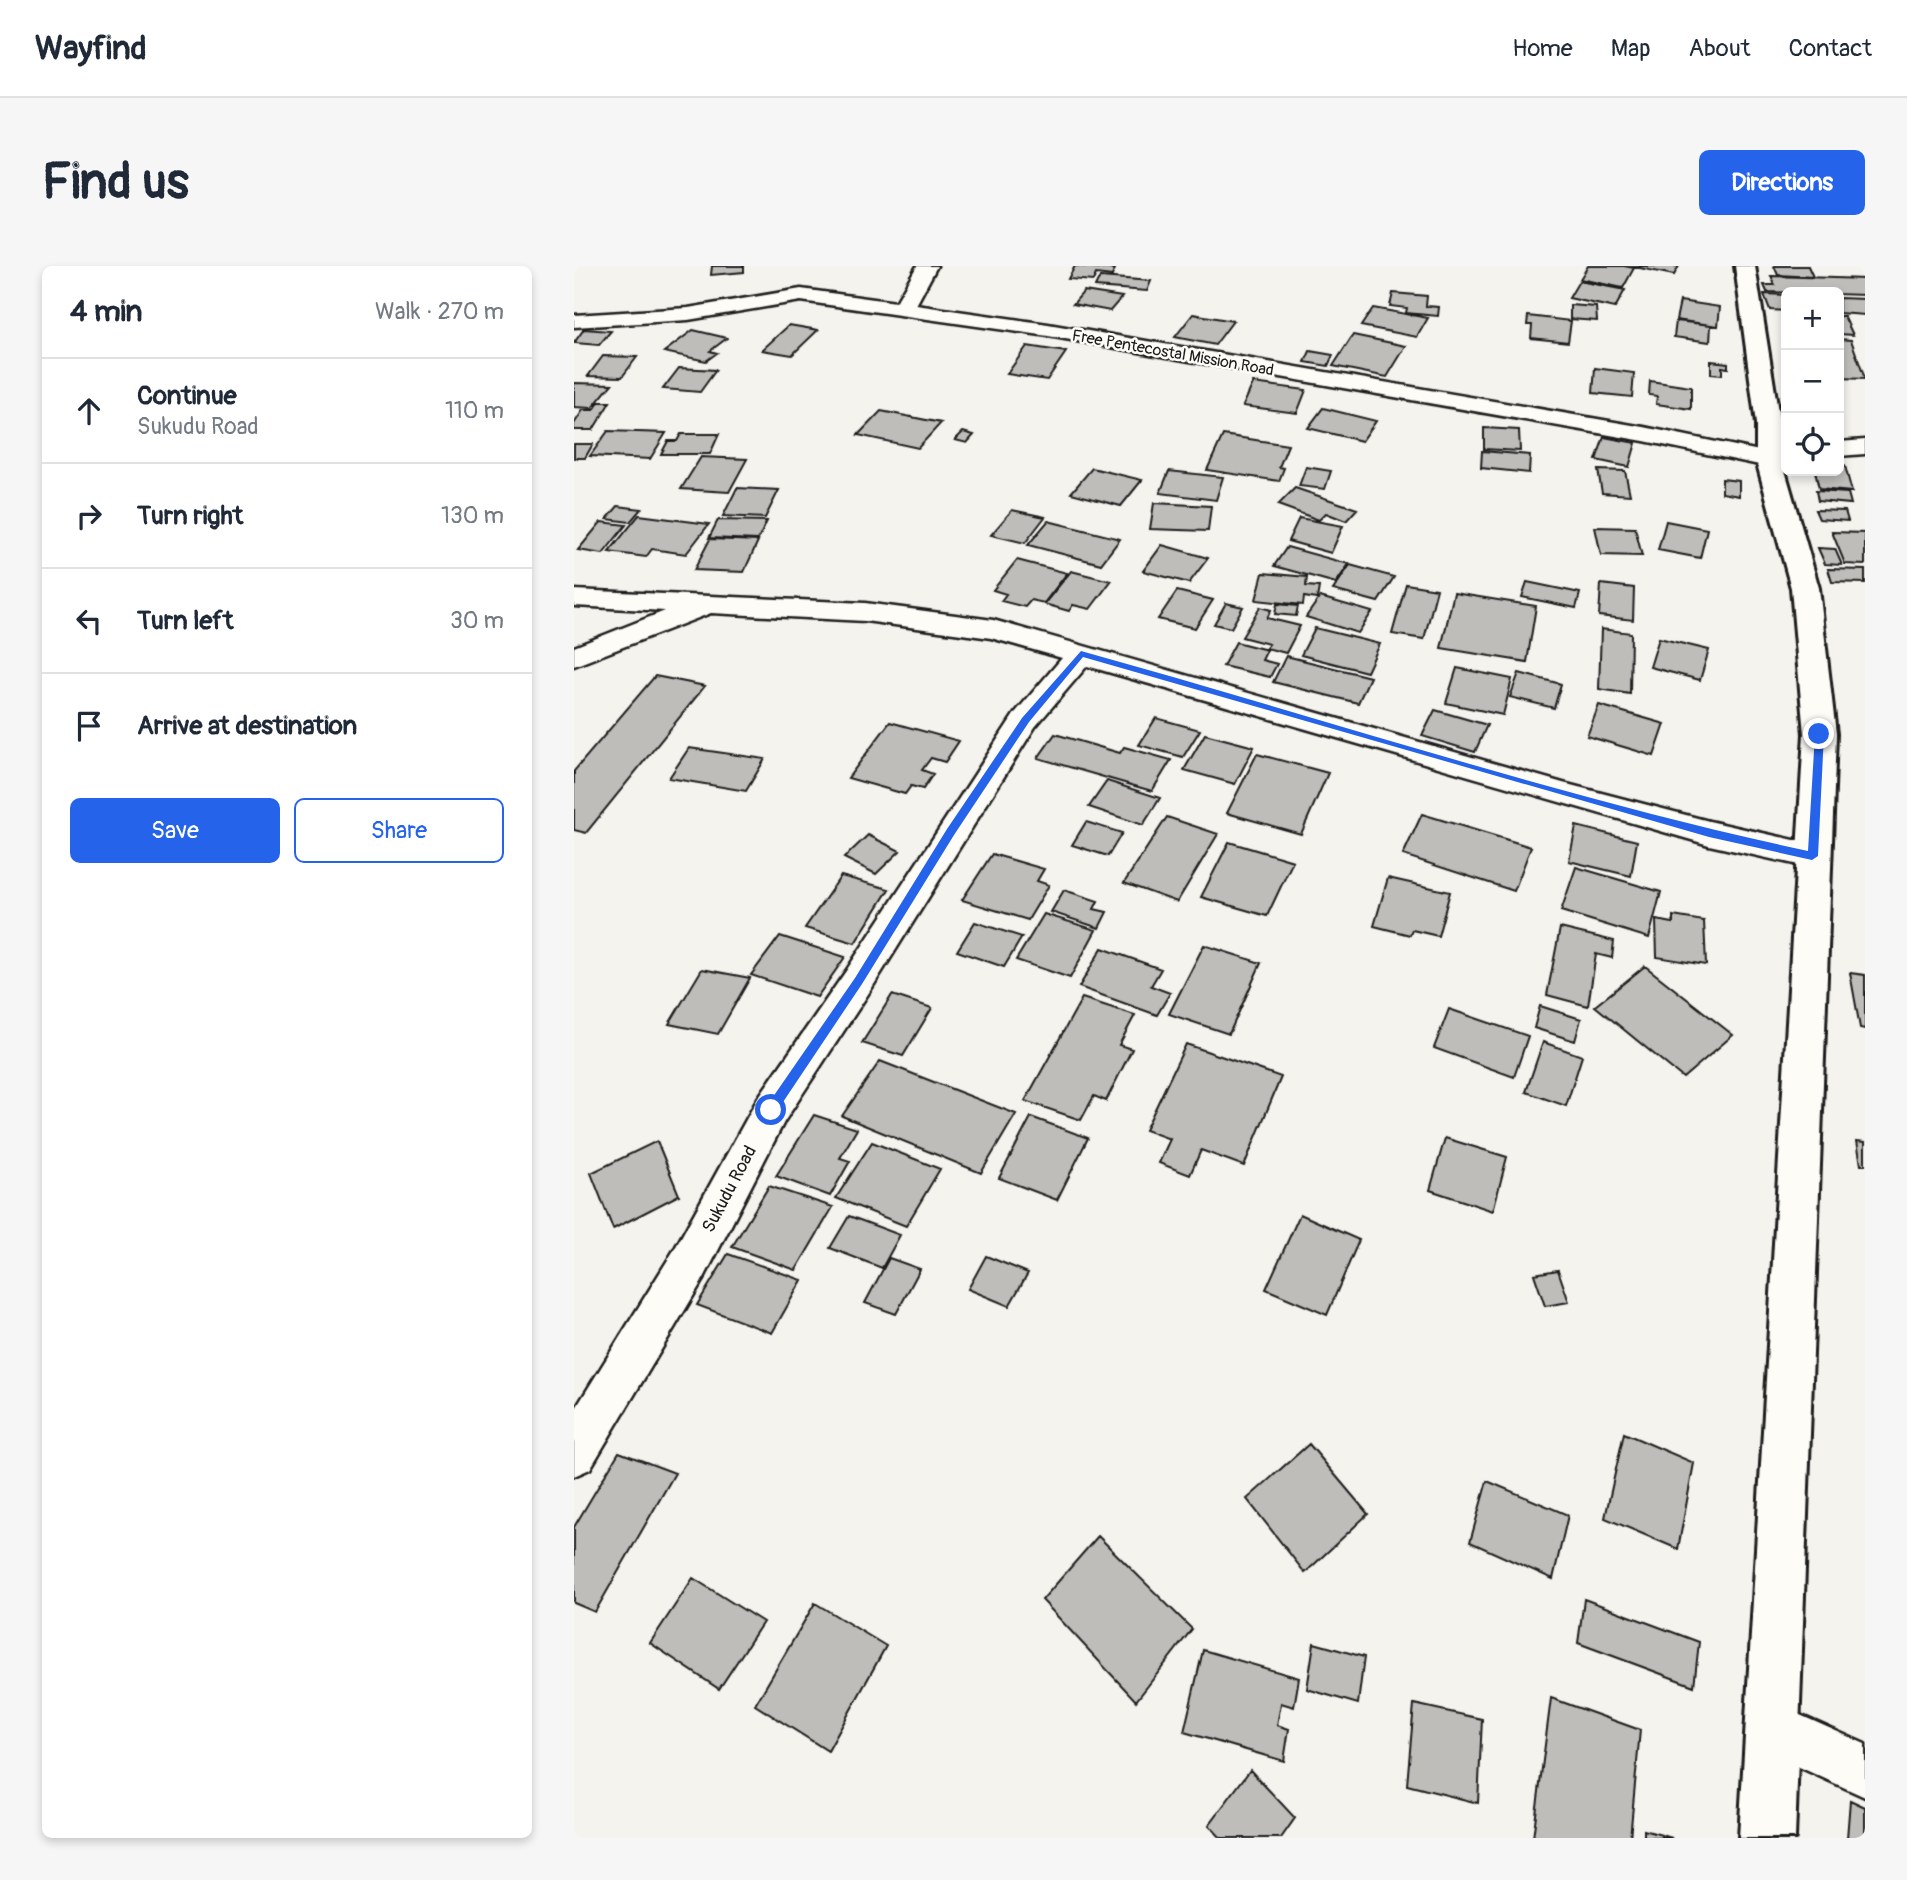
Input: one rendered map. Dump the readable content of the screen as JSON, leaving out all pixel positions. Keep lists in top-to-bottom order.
{
  "streets": {
    "street": ["Free Pentecostal Mission Road", "Sukudu Road"]
  },
  "page": {
    "header": "Wayfind",
    "nav": [
      "Home",
      "Map",
      "About",
      "Contact"
    ],
    "buttons": [
      "Directions",
      ["Save", "Share"]
    ],
    "title": "Find us",
    "heading": ["4 min", "Walk · 270 m"],
    "map_buttons": ["+", "−"],
    "list": [
      ["Continue", "Sukudu Road", "110 m"],
      ["Turn right", "130 m"],
      ["Turn left", "30 m"],
      "Arrive at destination"
    ]
  }
}
